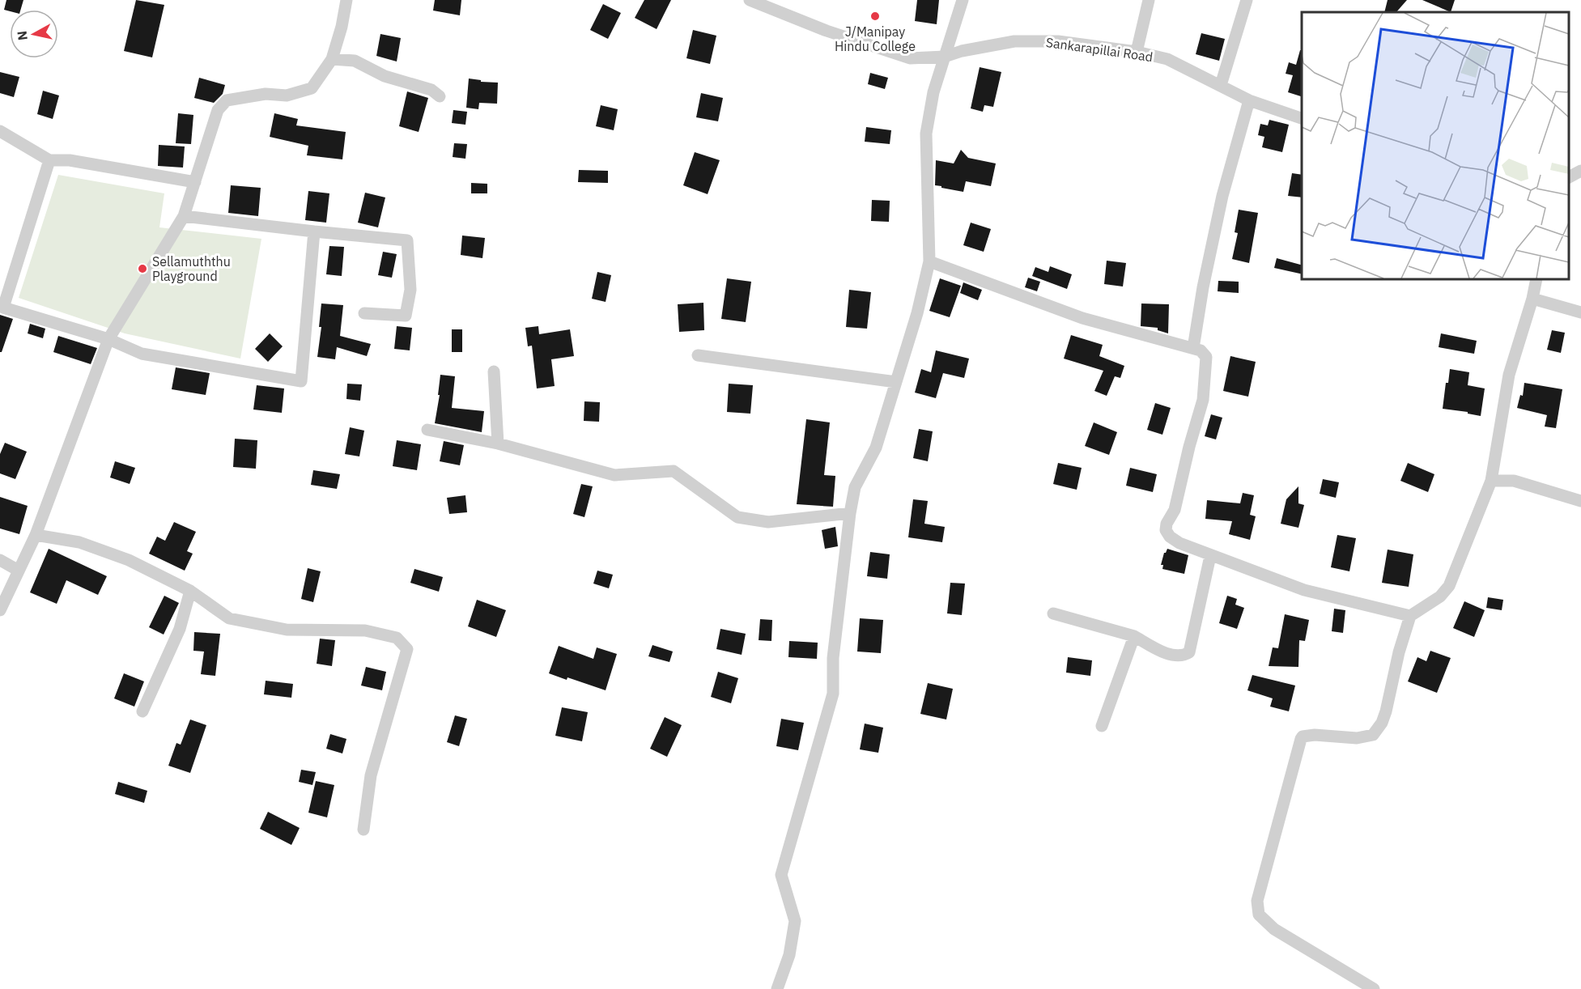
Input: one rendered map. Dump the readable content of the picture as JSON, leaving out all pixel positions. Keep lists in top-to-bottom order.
{
  "streets": {
    "street": ["Sankarapillai Road"]
  },
  "places": ["J/Manipay Hindu College", "Sellamuththu Playground"],
  "north": "left"
}
